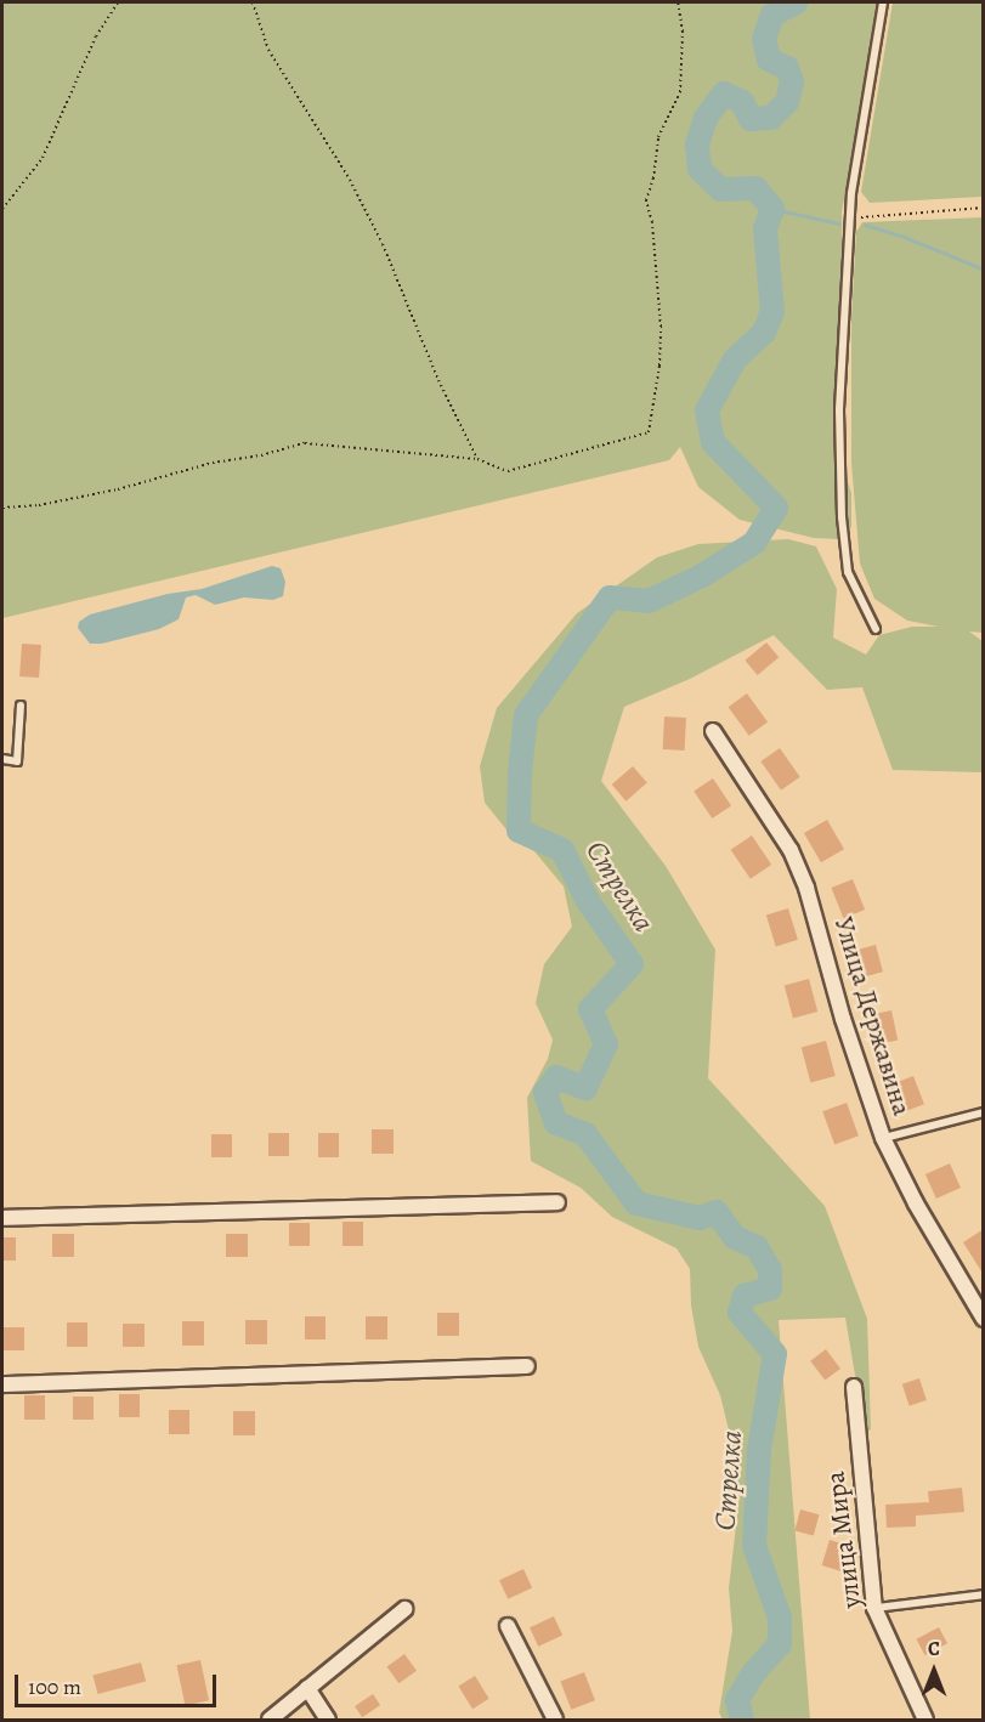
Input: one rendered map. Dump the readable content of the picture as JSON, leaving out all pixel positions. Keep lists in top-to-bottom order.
{
  "streets": {
    "street": ["Улица Державина", "улица Мира"]
  },
  "water": ["Стрелка"],
  "scale_bar": "100 m",
  "north": "top"
}
